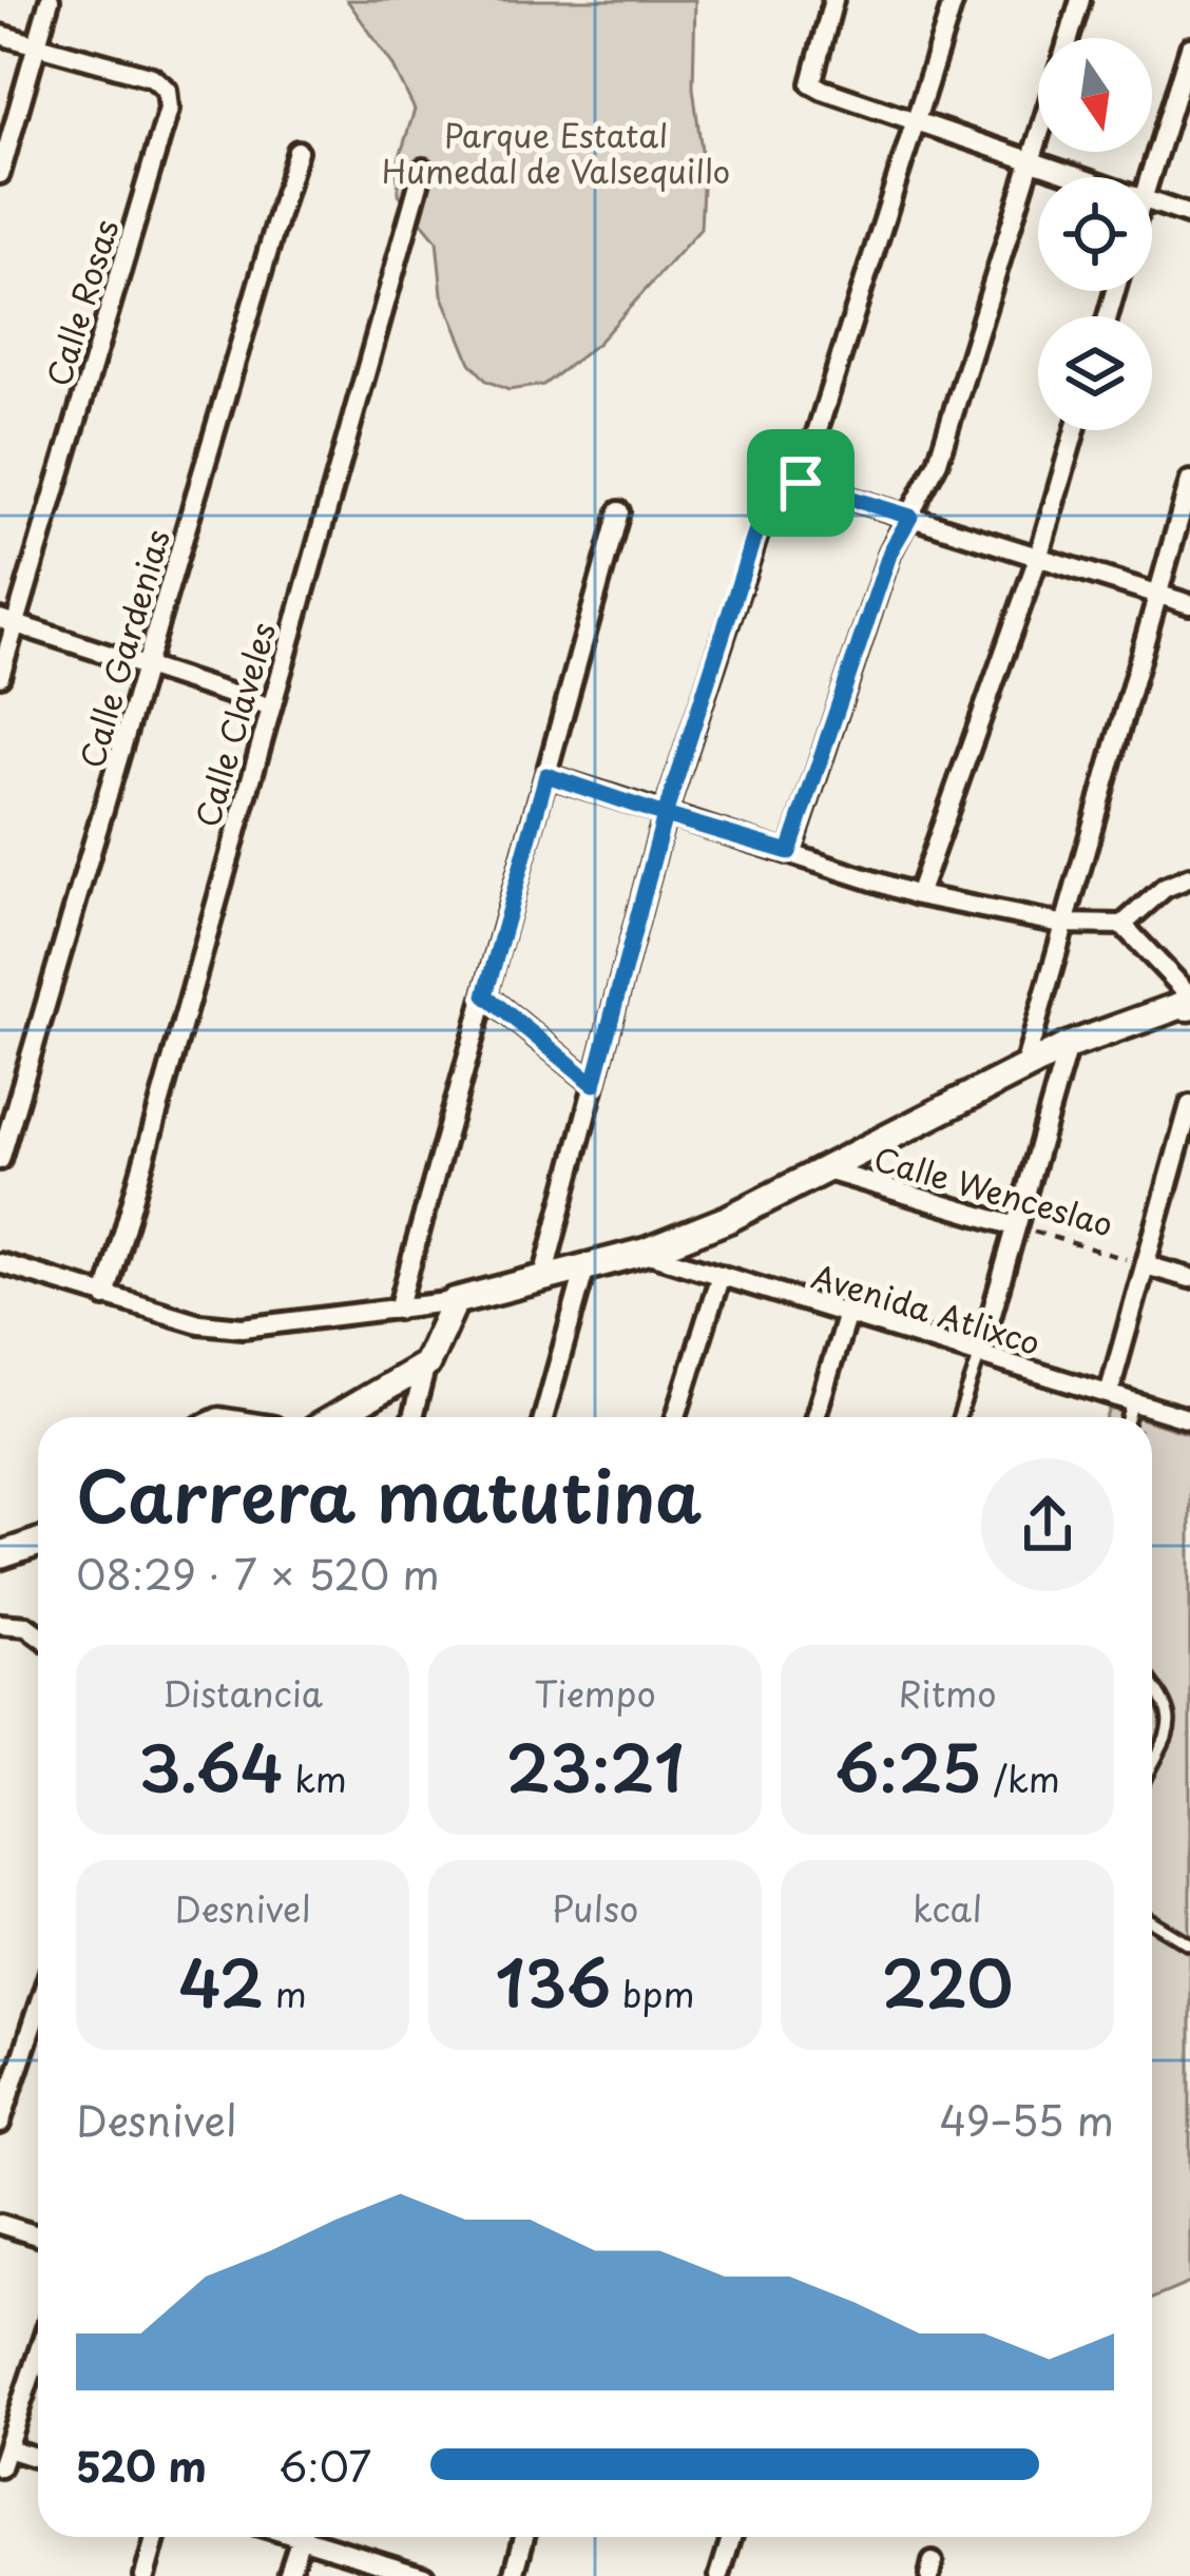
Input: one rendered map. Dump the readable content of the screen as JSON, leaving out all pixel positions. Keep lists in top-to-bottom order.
{
  "streets": {
    "street": [
      "Calle Rosas",
      "Calle Gardenias",
      "Calle Claveles",
      "Calle Wenceslao",
      "Avenida Atlixco"
    ]
  },
  "parks": ["Parque Estatal Humedal de Valsequillo"],
  "north": "bottom",
  "page": {
    "heading": ["Carrera matutina", "08:29 · 7 × 520 m"],
    "stats": [
      ["Distancia", "3.64 km"],
      ["Tiempo", "23:21"],
      ["Ritmo", "6:25 /km"],
      ["Desnivel", "42 m"],
      ["Pulso", "136 bpm"],
      ["kcal", "220"]
    ],
    "chart": ["Desnivel", "49–55 m"],
    "list": [
      {
        "name": "520 m",
        "note": "6:07"
      }
    ]
  }
}
